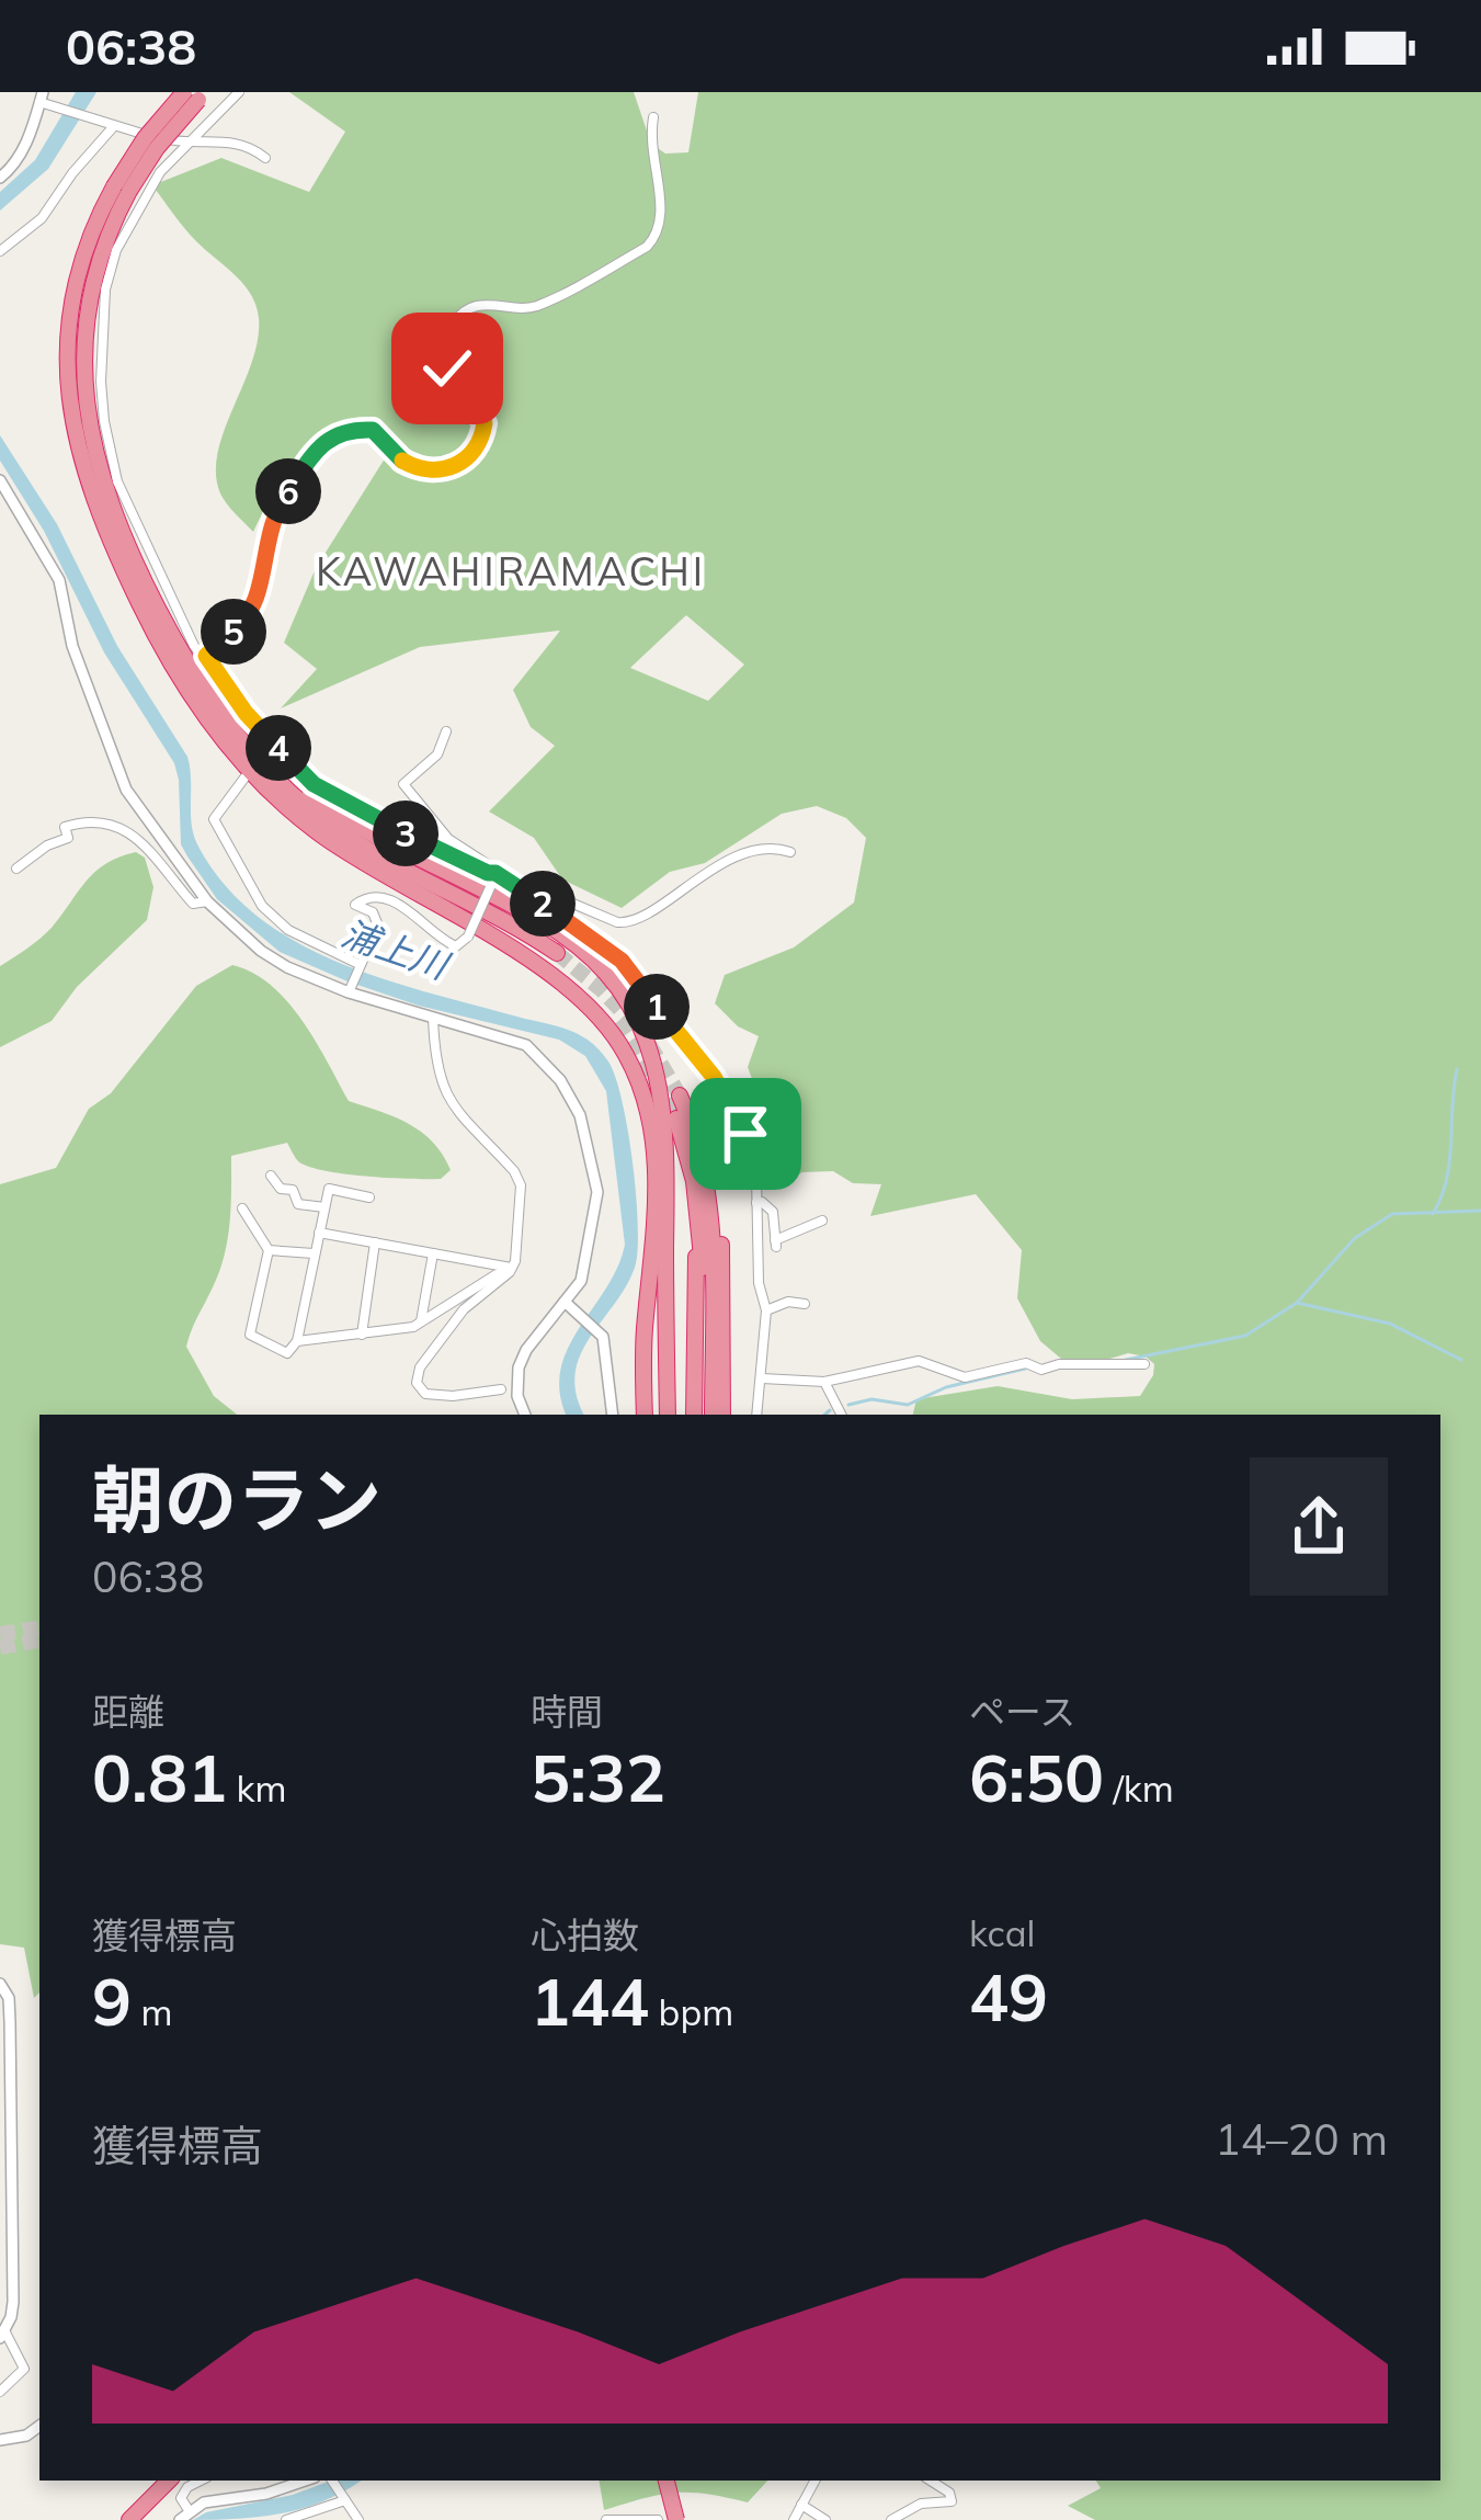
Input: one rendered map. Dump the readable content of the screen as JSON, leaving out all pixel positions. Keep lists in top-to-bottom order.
{
  "districts": ["KAWAHIRAMACHI"],
  "water": ["浦上川"],
  "page": {
    "status": "06:38",
    "pins": [
      "6",
      "5",
      "4",
      "3",
      "2",
      "1"
    ],
    "heading": ["朝のラン", "06:38"],
    "stats": [
      ["距離", "0.81 km"],
      ["時間", "5:32"],
      ["ペース", "6:50 /km"],
      ["獲得標高", "9 m"],
      ["心拍数", "144 bpm"],
      ["kcal", "49"]
    ],
    "chart": ["獲得標高", "14–20 m"]
  }
}
